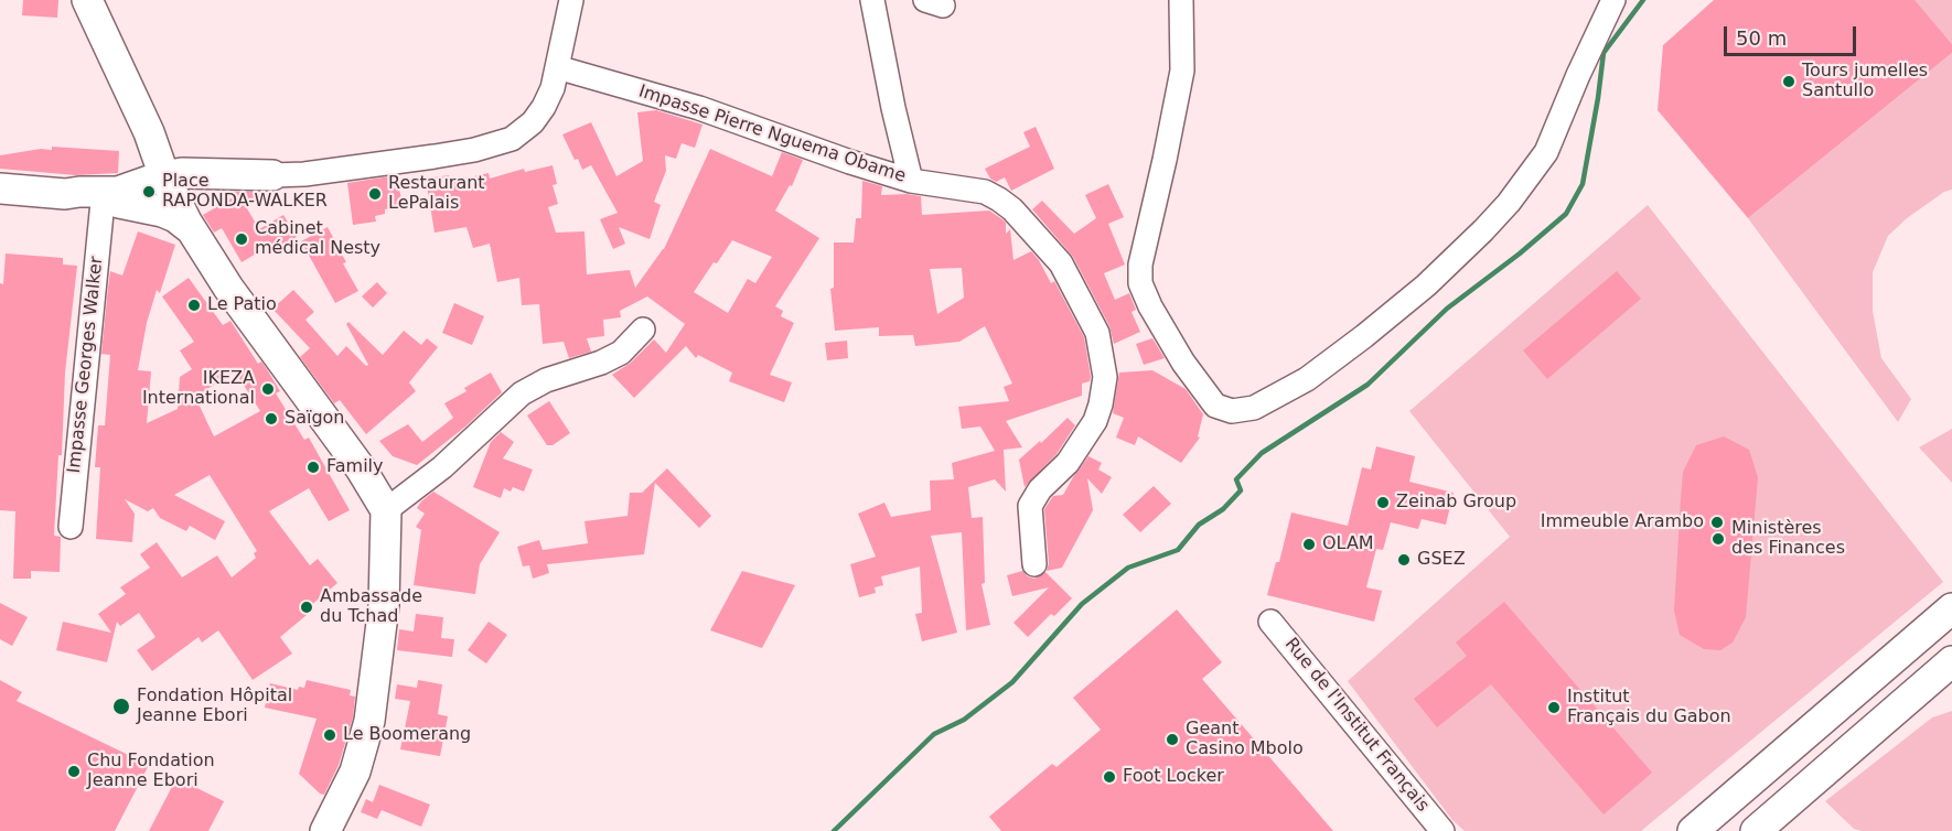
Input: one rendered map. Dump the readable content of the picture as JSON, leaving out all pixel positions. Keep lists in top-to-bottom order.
{
  "streets": {
    "street": ["Impasse Pierre Nguema Obame", "Impasse Georges Walker", "Rue de l'Institut Français"]
  },
  "places": [
    "Tours jumelles Santullo",
    "Place RAPONDA-WALKER",
    "Restaurant LePalais",
    "Cabinet médical Nesty",
    "Le Patio",
    "IKEZA International",
    "Saïgon",
    "Family",
    "Zeinab Group",
    "Immeuble Arambo",
    "Ministères des Finances",
    "OLAM",
    "GSEZ",
    "Ambassade du Tchad",
    "Fondation Hôpital Jeanne Ebori",
    "Institut Français du Gabon",
    "Le Boomerang",
    "Geant Casino Mbolo",
    "Chu Fondation Jeanne Ebori",
    "Foot Locker"
  ],
  "scale_bar": "50 m"
}
